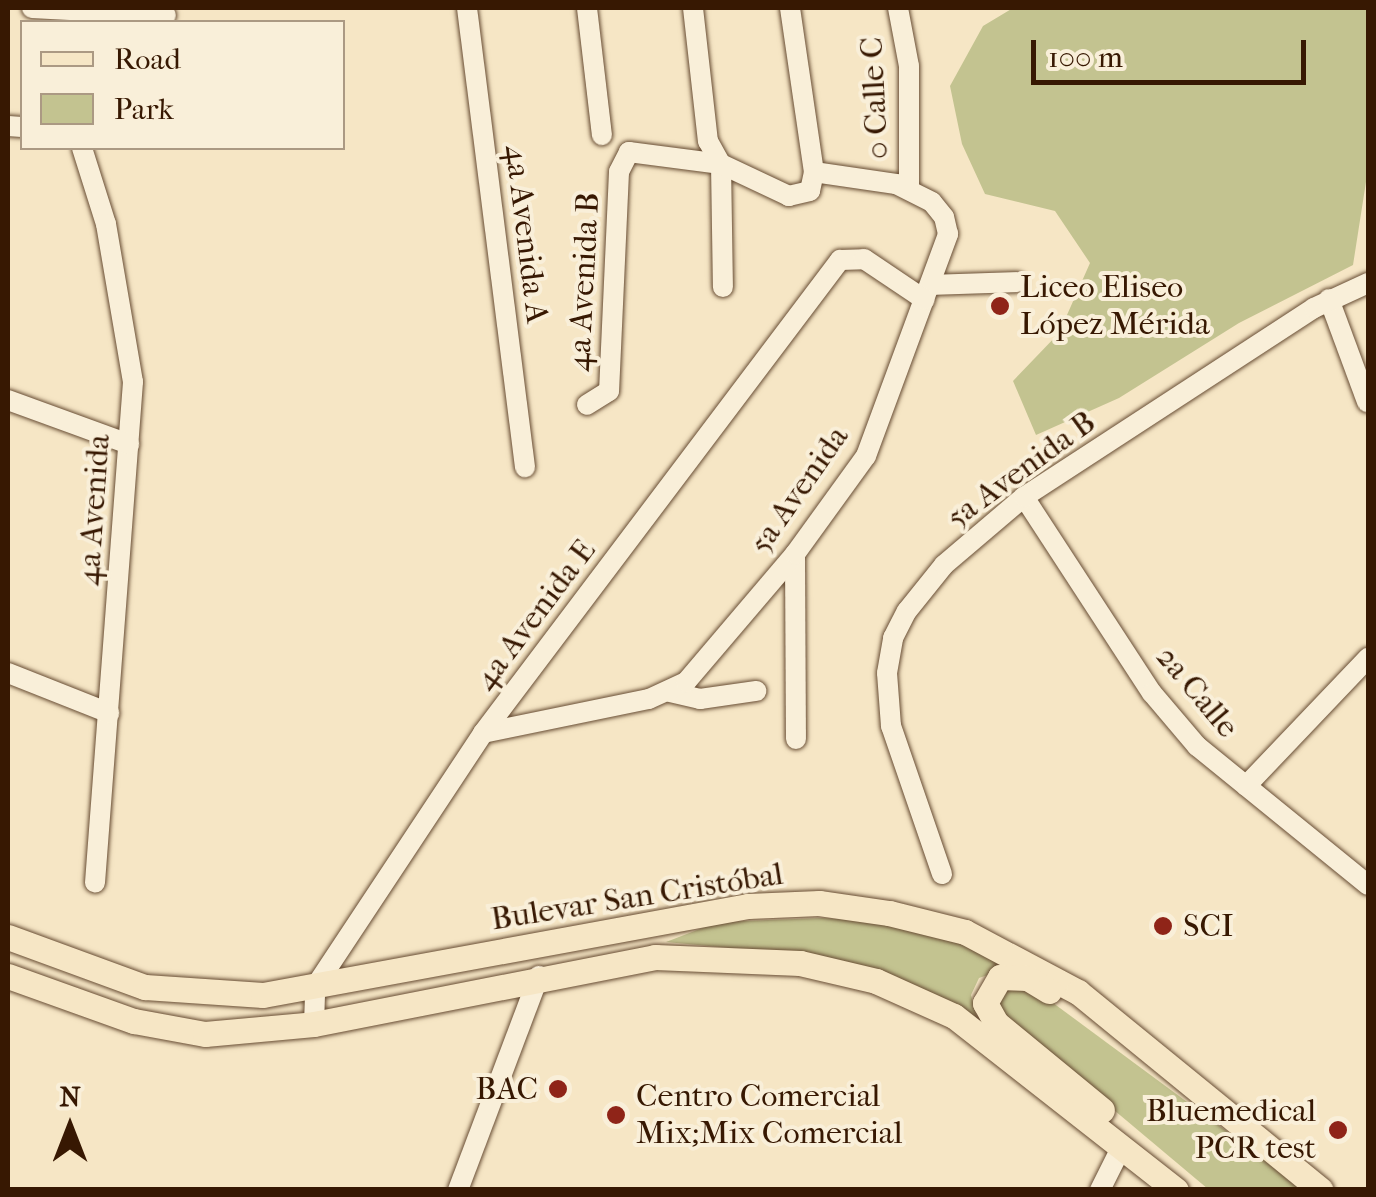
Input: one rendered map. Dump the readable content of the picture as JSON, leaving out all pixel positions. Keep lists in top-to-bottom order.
{
  "streets": {
    "main road": ["Bulevar San Cristóbal"],
    "street": [
      "0 Calle C",
      "4a Avenida A",
      "4a Avenida B",
      "5a Avenida B",
      "5a Avenida",
      "4a Avenida",
      "4a Avenida E",
      "2a Calle"
    ]
  },
  "crossings": [
    ["0 Calle C", "5a Avenida"],
    ["5a Avenida B", "2a Calle"],
    ["5a Avenida", "4a Avenida E"],
    ["4a Avenida E", "Bulevar San Cristóbal"]
  ],
  "places": [
    "Liceo Eliseo López Mérida",
    "SCI",
    "BAC",
    "Centro Comercial Mix;Mix Comercial",
    "Bluemedical PCR test"
  ],
  "legend": ["Road", "Park"],
  "scale_bar": "100 m",
  "north": "top"
}
